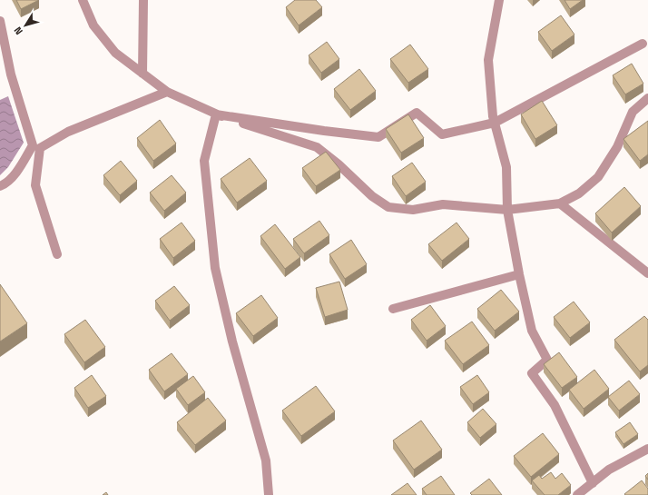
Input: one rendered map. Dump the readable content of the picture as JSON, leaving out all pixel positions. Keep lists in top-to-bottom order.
{
  "north": "bottom left"
}
